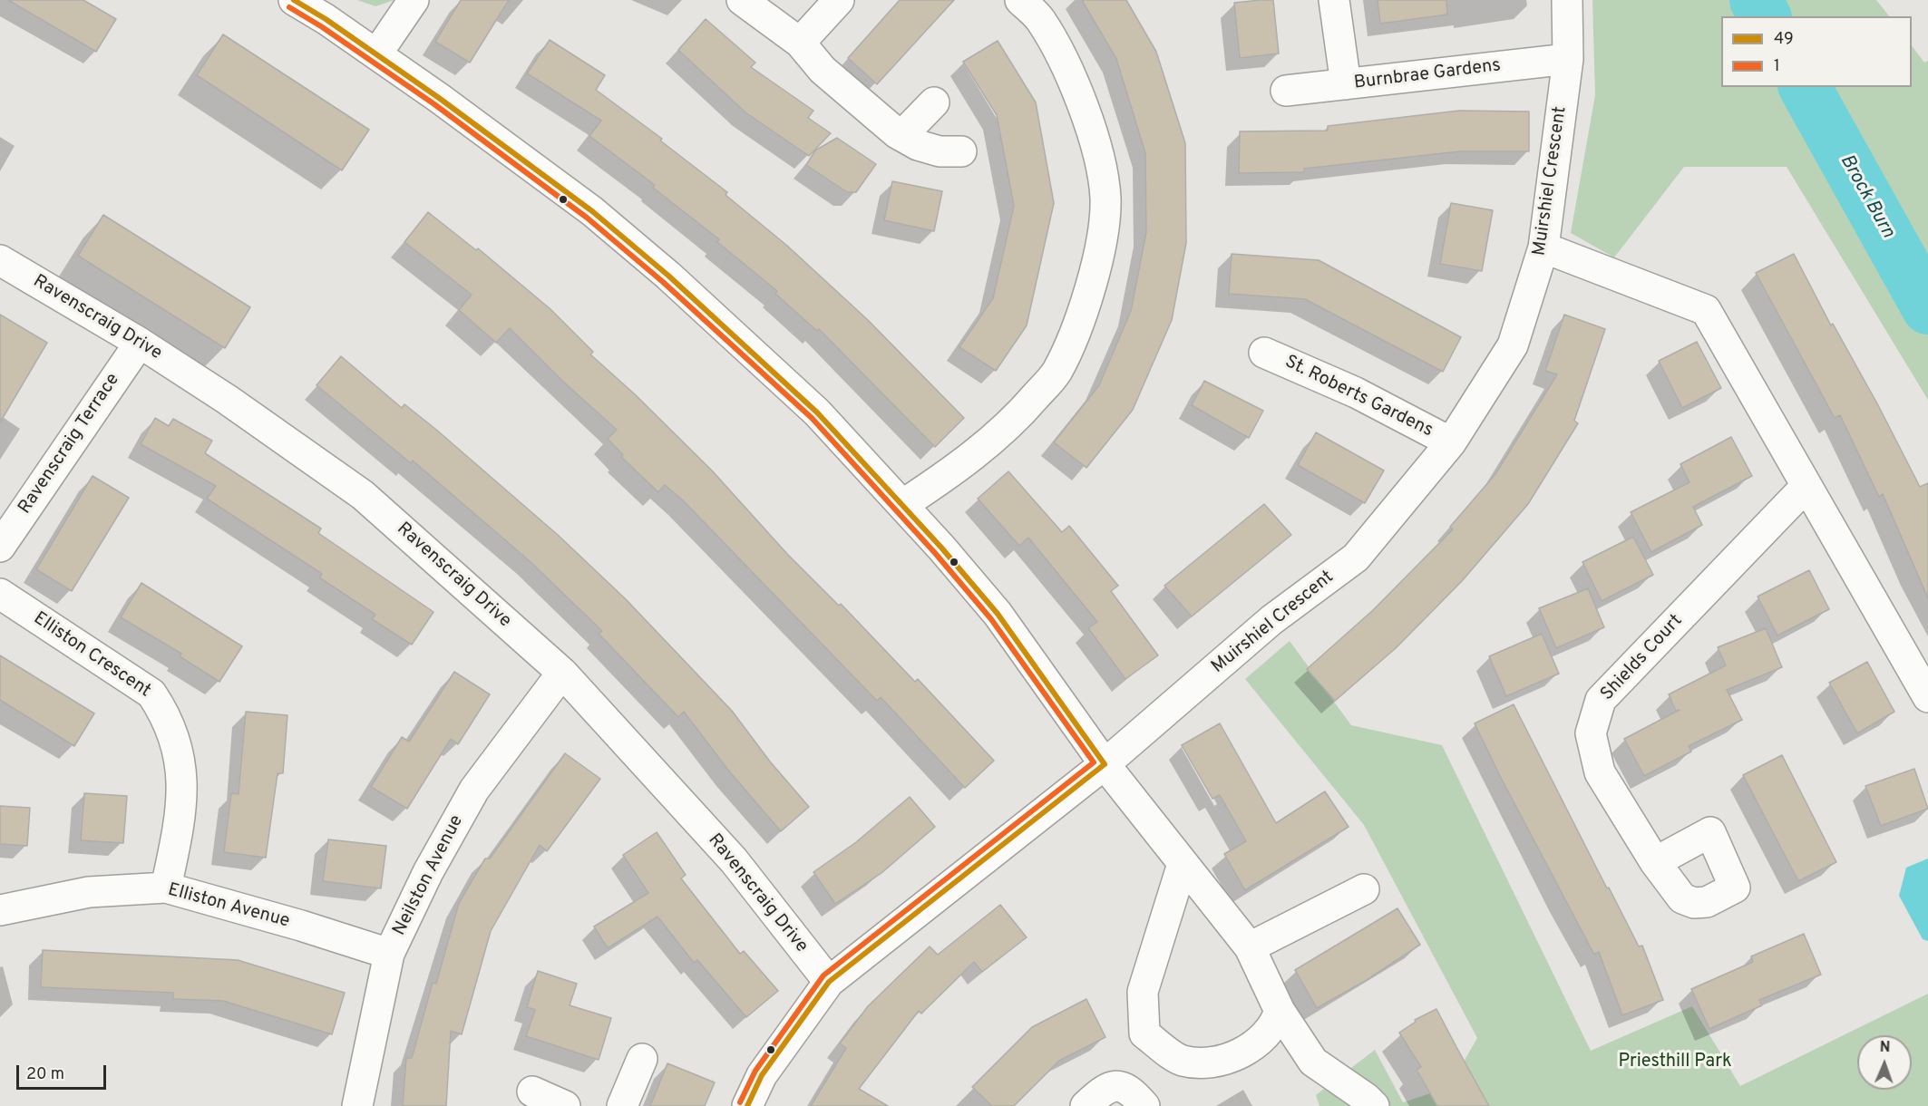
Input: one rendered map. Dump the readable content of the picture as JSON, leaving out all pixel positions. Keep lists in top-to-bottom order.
{
  "streets": {
    "street": [
      "Burnbrae Gardens",
      "Muirshiel Crescent",
      "Ravenscraig Drive",
      "St. Roberts Gardens",
      "Ravenscraig Terrace",
      "Elliston Crescent",
      "Shields Court",
      "Neilston Avenue",
      "Elliston Avenue"
    ]
  },
  "crossings": [
    ["Burnbrae Gardens", "Muirshiel Crescent"],
    ["Muirshiel Crescent", "Ravenscraig Drive"],
    ["Muirshiel Crescent", "St. Roberts Gardens"],
    ["Ravenscraig Drive", "Ravenscraig Terrace"],
    ["Ravenscraig Drive", "Neilston Avenue"],
    ["Elliston Crescent", "Elliston Avenue"],
    ["Neilston Avenue", "Elliston Avenue"]
  ],
  "water": ["Brock Burn"],
  "parks": ["Priesthill Park"],
  "lines": ["transit line 49", "transit line 1"],
  "legend": ["49", "1"],
  "scale_bar": "20 m",
  "north": "top"
}
